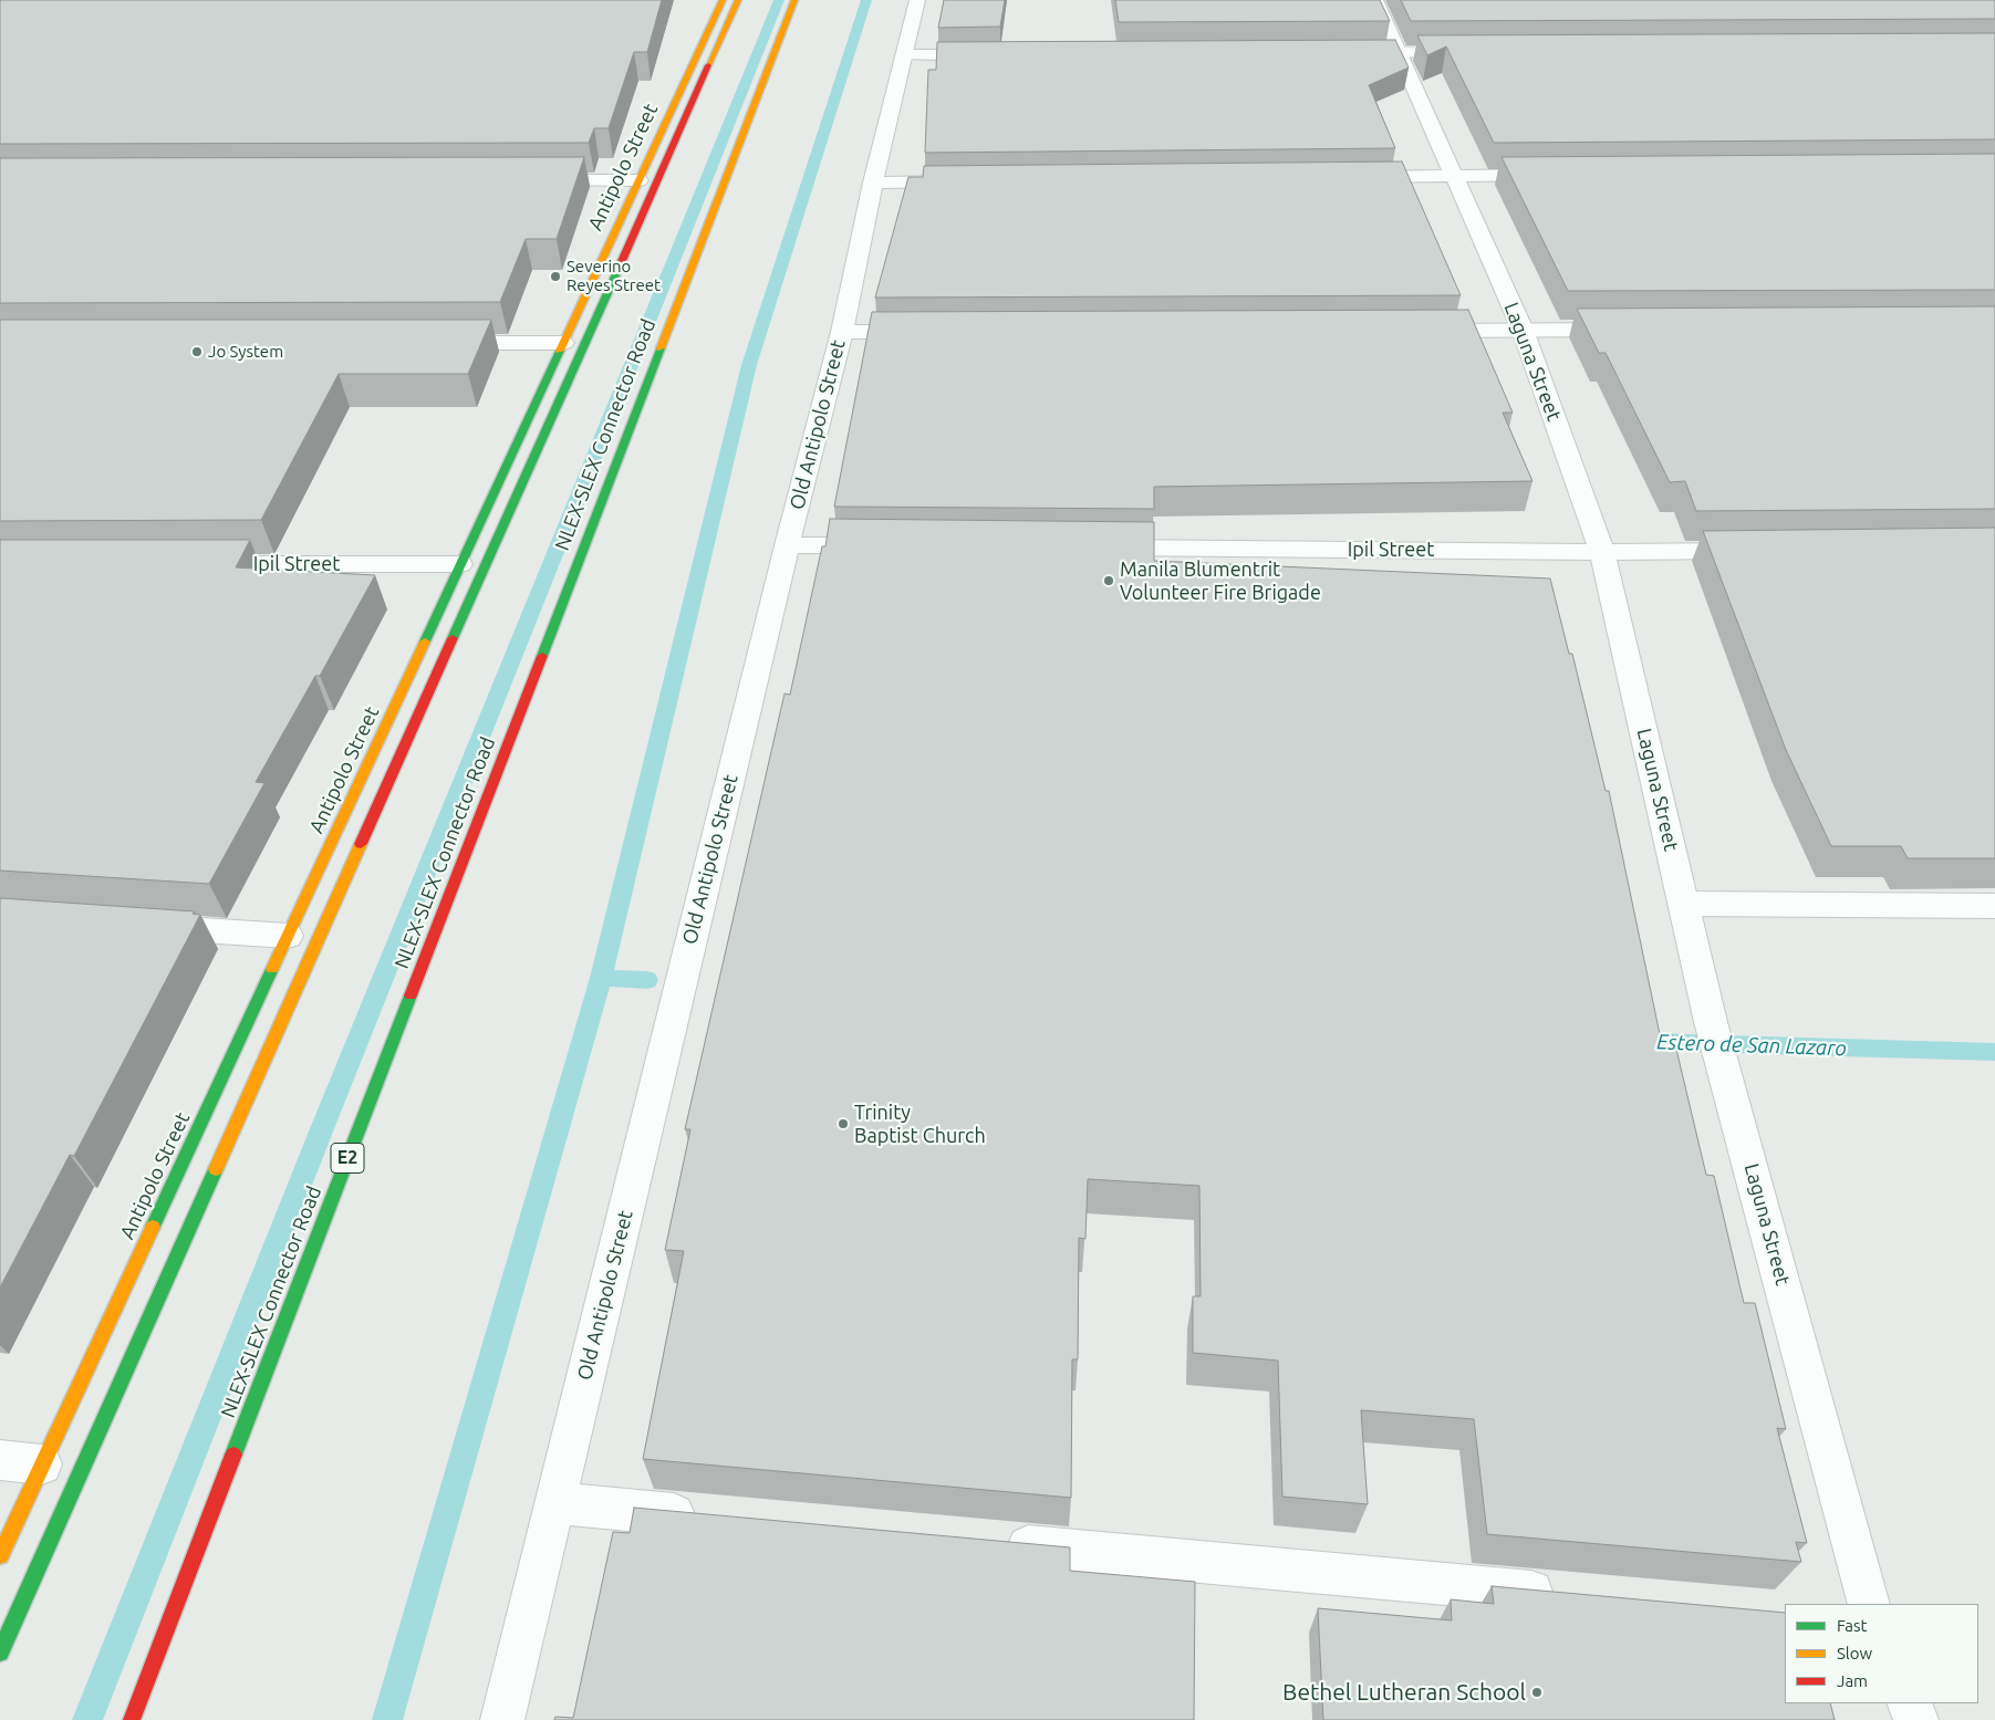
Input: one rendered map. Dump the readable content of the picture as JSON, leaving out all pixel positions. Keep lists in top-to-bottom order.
{
  "streets": {
    "main road": ["Antipolo Street", "NLEX-SLEX Connector Road", "E2"],
    "street": ["Laguna Street", "Old Antipolo Street", "Ipil Street"]
  },
  "crossings": [
    ["Antipolo Street", "Ipil Street"],
    ["Laguna Street", "Ipil Street"]
  ],
  "water": ["Estero de San Lazaro"],
  "places": [
    "Severino Reyes Street",
    "Jo System",
    "Manila Blumentrit Volunteer Fire Brigade",
    "Trinity Baptist Church",
    "Bethel Lutheran School"
  ],
  "legend": ["Fast", "Slow", "Jam"]
}
